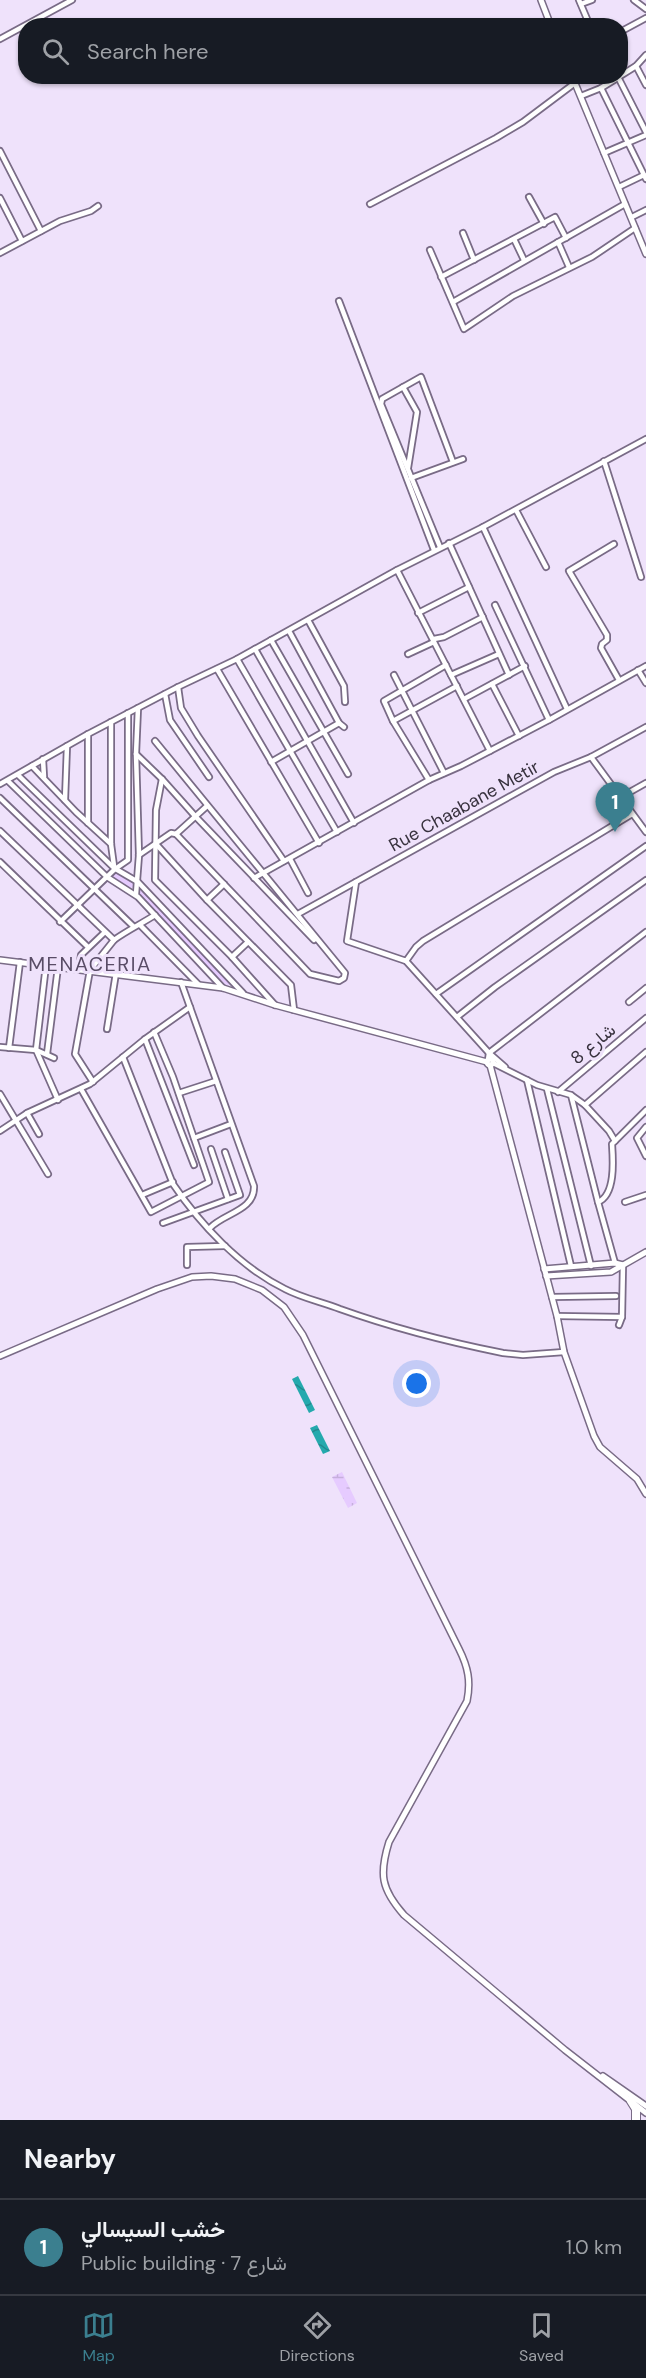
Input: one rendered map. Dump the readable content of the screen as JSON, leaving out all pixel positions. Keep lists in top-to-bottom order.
{
  "streets": {
    "street": ["Rue Chaabane Metir", "شارع 8"]
  },
  "districts": ["MENACERIA"],
  "page": {
    "search": "Search here",
    "pins": "1",
    "heading": "Nearby",
    "list": [
      {
        "mark": "1",
        "name": "خشب السيسالي",
        "note": "Public building · شارع 7",
        "value": "1.0 km"
      }
    ],
    "nav": ["Map", "Directions", "Saved"]
  }
}
